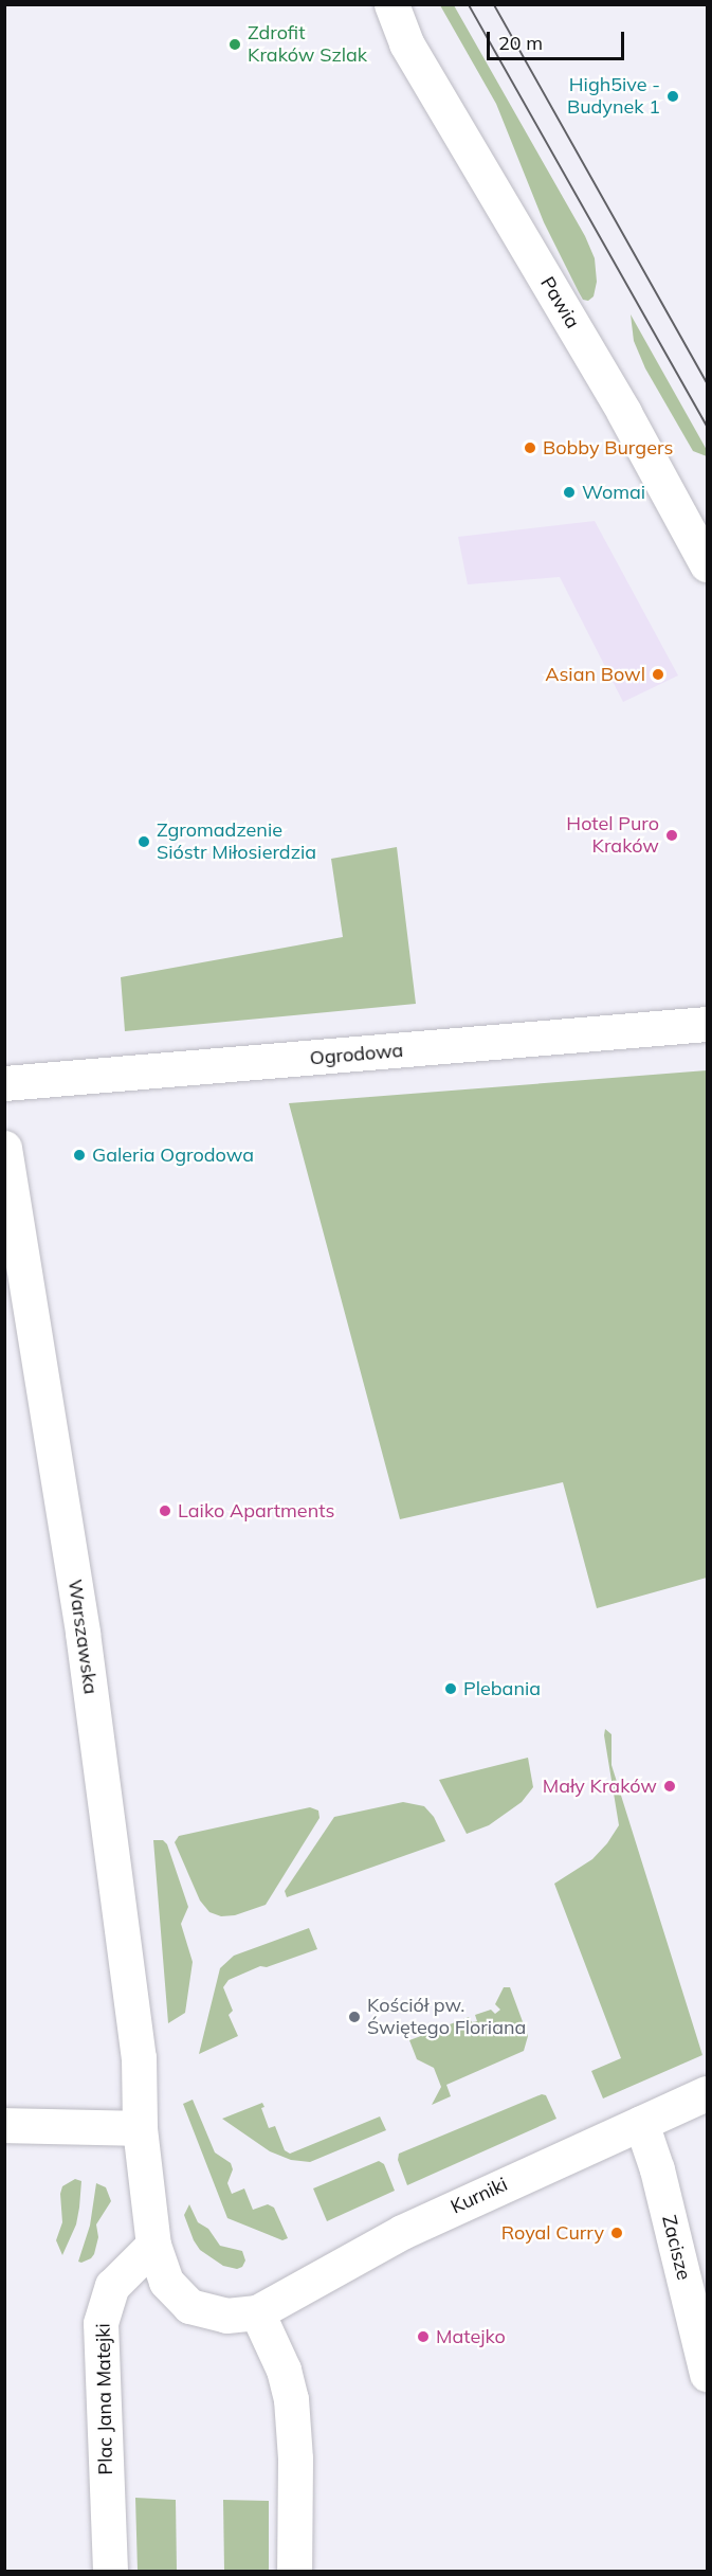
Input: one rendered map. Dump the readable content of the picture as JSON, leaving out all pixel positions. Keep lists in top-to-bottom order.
{
  "streets": {
    "street": [
      "Pawia",
      "Ogrodowa",
      "Warszawska",
      "Kurniki",
      "Zacisze",
      "Plac Jana Matejki"
    ]
  },
  "crossings": [
    ["Kurniki", "Zacisze"]
  ],
  "places": [
    "Zdrofit Kraków Szlak",
    "High5ive - Budynek 1",
    "Bobby Burgers",
    "Womai",
    "Asian Bowl",
    "Hotel Puro Kraków",
    "Zgromadzenie Sióstr Miłosierdzia",
    "Galeria Ogrodowa",
    "Laiko Apartments",
    "Plebania",
    "Mały Kraków",
    "Kościół pw. Świętego Floriana",
    "Royal Curry",
    "Matejko"
  ],
  "scale_bar": "20 m"
}
